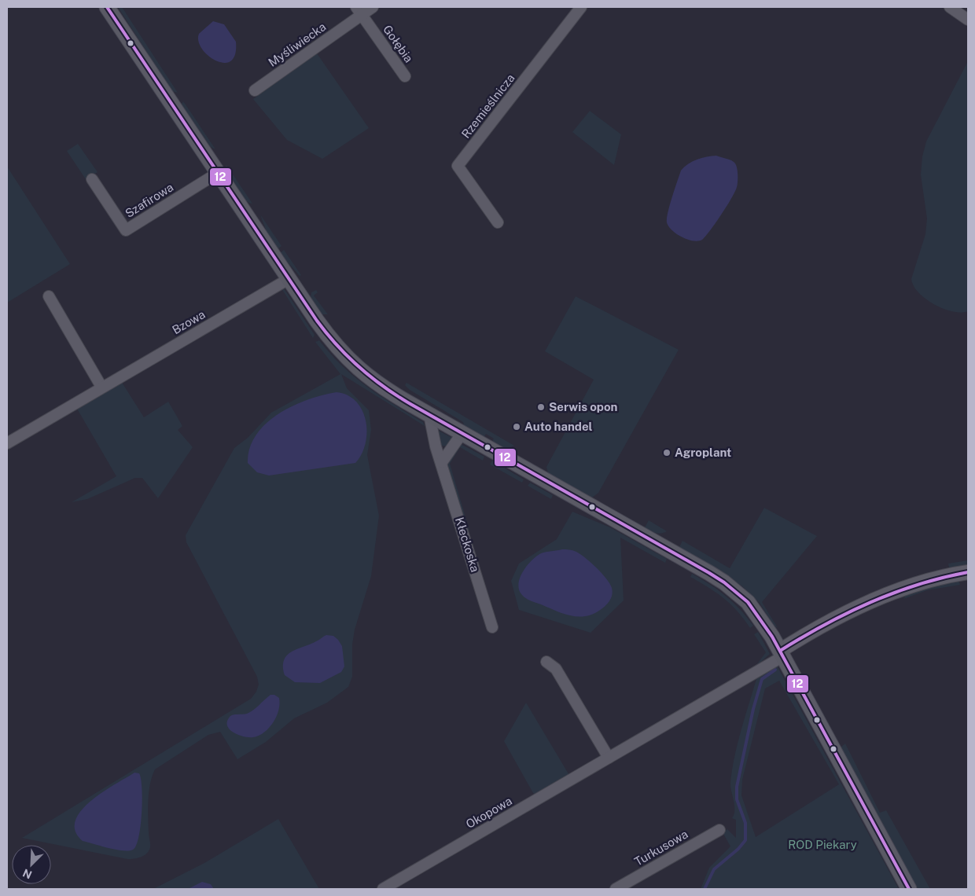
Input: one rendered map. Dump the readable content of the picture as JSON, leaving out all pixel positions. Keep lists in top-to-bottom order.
{
  "streets": {
    "street": [
      "Gołębia",
      "Myśliwiecka",
      "Rzemieślnicza",
      "Szafirowa",
      "Bzowa",
      "Kłeckoska",
      "Okopowa",
      "Turkusowa"
    ]
  },
  "crossings": [
    ["Gołębia", "Myśliwiecka"]
  ],
  "parks": ["ROD Piekary"],
  "places": ["Serwis opon", "Auto handel", "Agroplant"],
  "lines": ["transit line 12"],
  "north": "bottom left"
}
